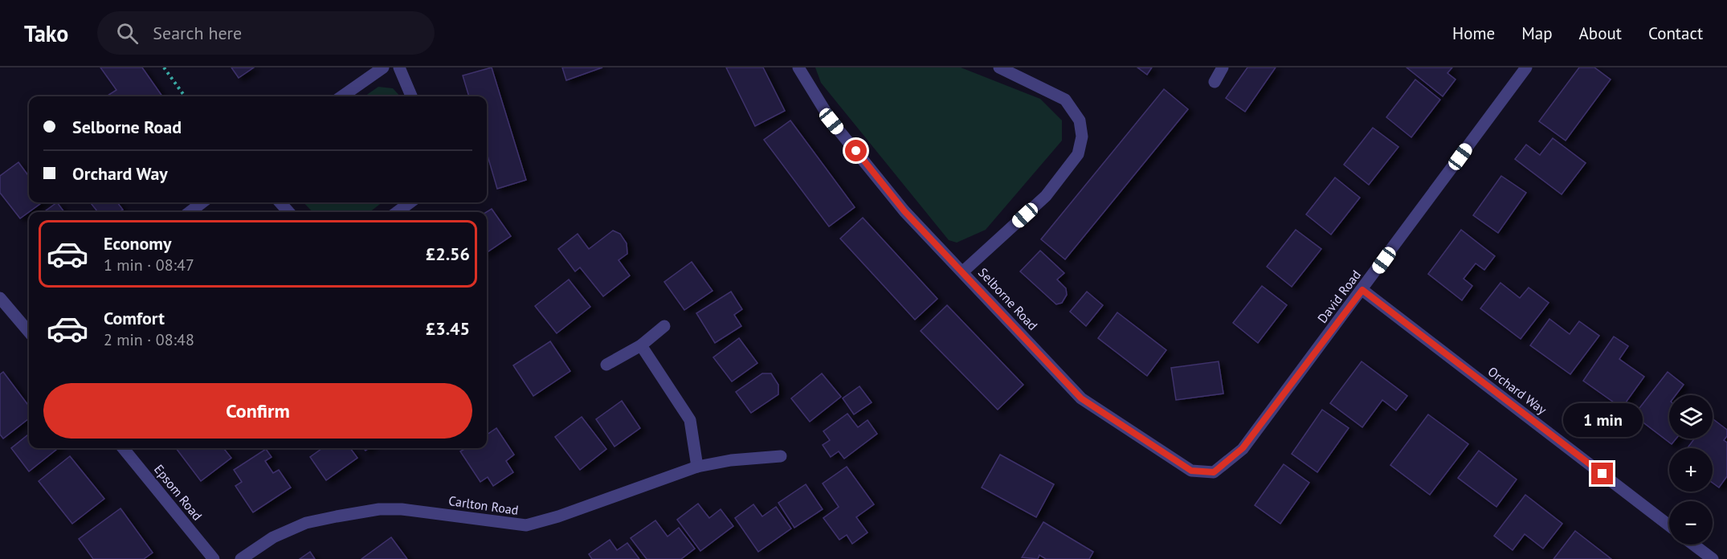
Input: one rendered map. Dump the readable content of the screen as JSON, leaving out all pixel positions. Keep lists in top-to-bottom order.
{
  "streets": {
    "street": [
      "David Road",
      "Selborne Road",
      "Orchard Way",
      "Epsom Road",
      "Carlton Road"
    ]
  },
  "crossings": [
    ["David Road", "Selborne Road"],
    ["David Road", "Orchard Way"]
  ],
  "page": {
    "header": "Tako",
    "search": "Search here",
    "nav": [
      "Home",
      "Map",
      "About",
      "Contact"
    ],
    "banner": ["Selborne Road", "Orchard Way"],
    "list": [
      {
        "name": "Economy",
        "note": "1 min · 08:47",
        "value": "£2.56"
      },
      {
        "name": "Comfort",
        "note": "2 min · 08:48",
        "value": "£3.45"
      }
    ],
    "buttons": "Confirm",
    "map_buttons": ["+", "−"],
    "bubble": "1 min"
  }
}
